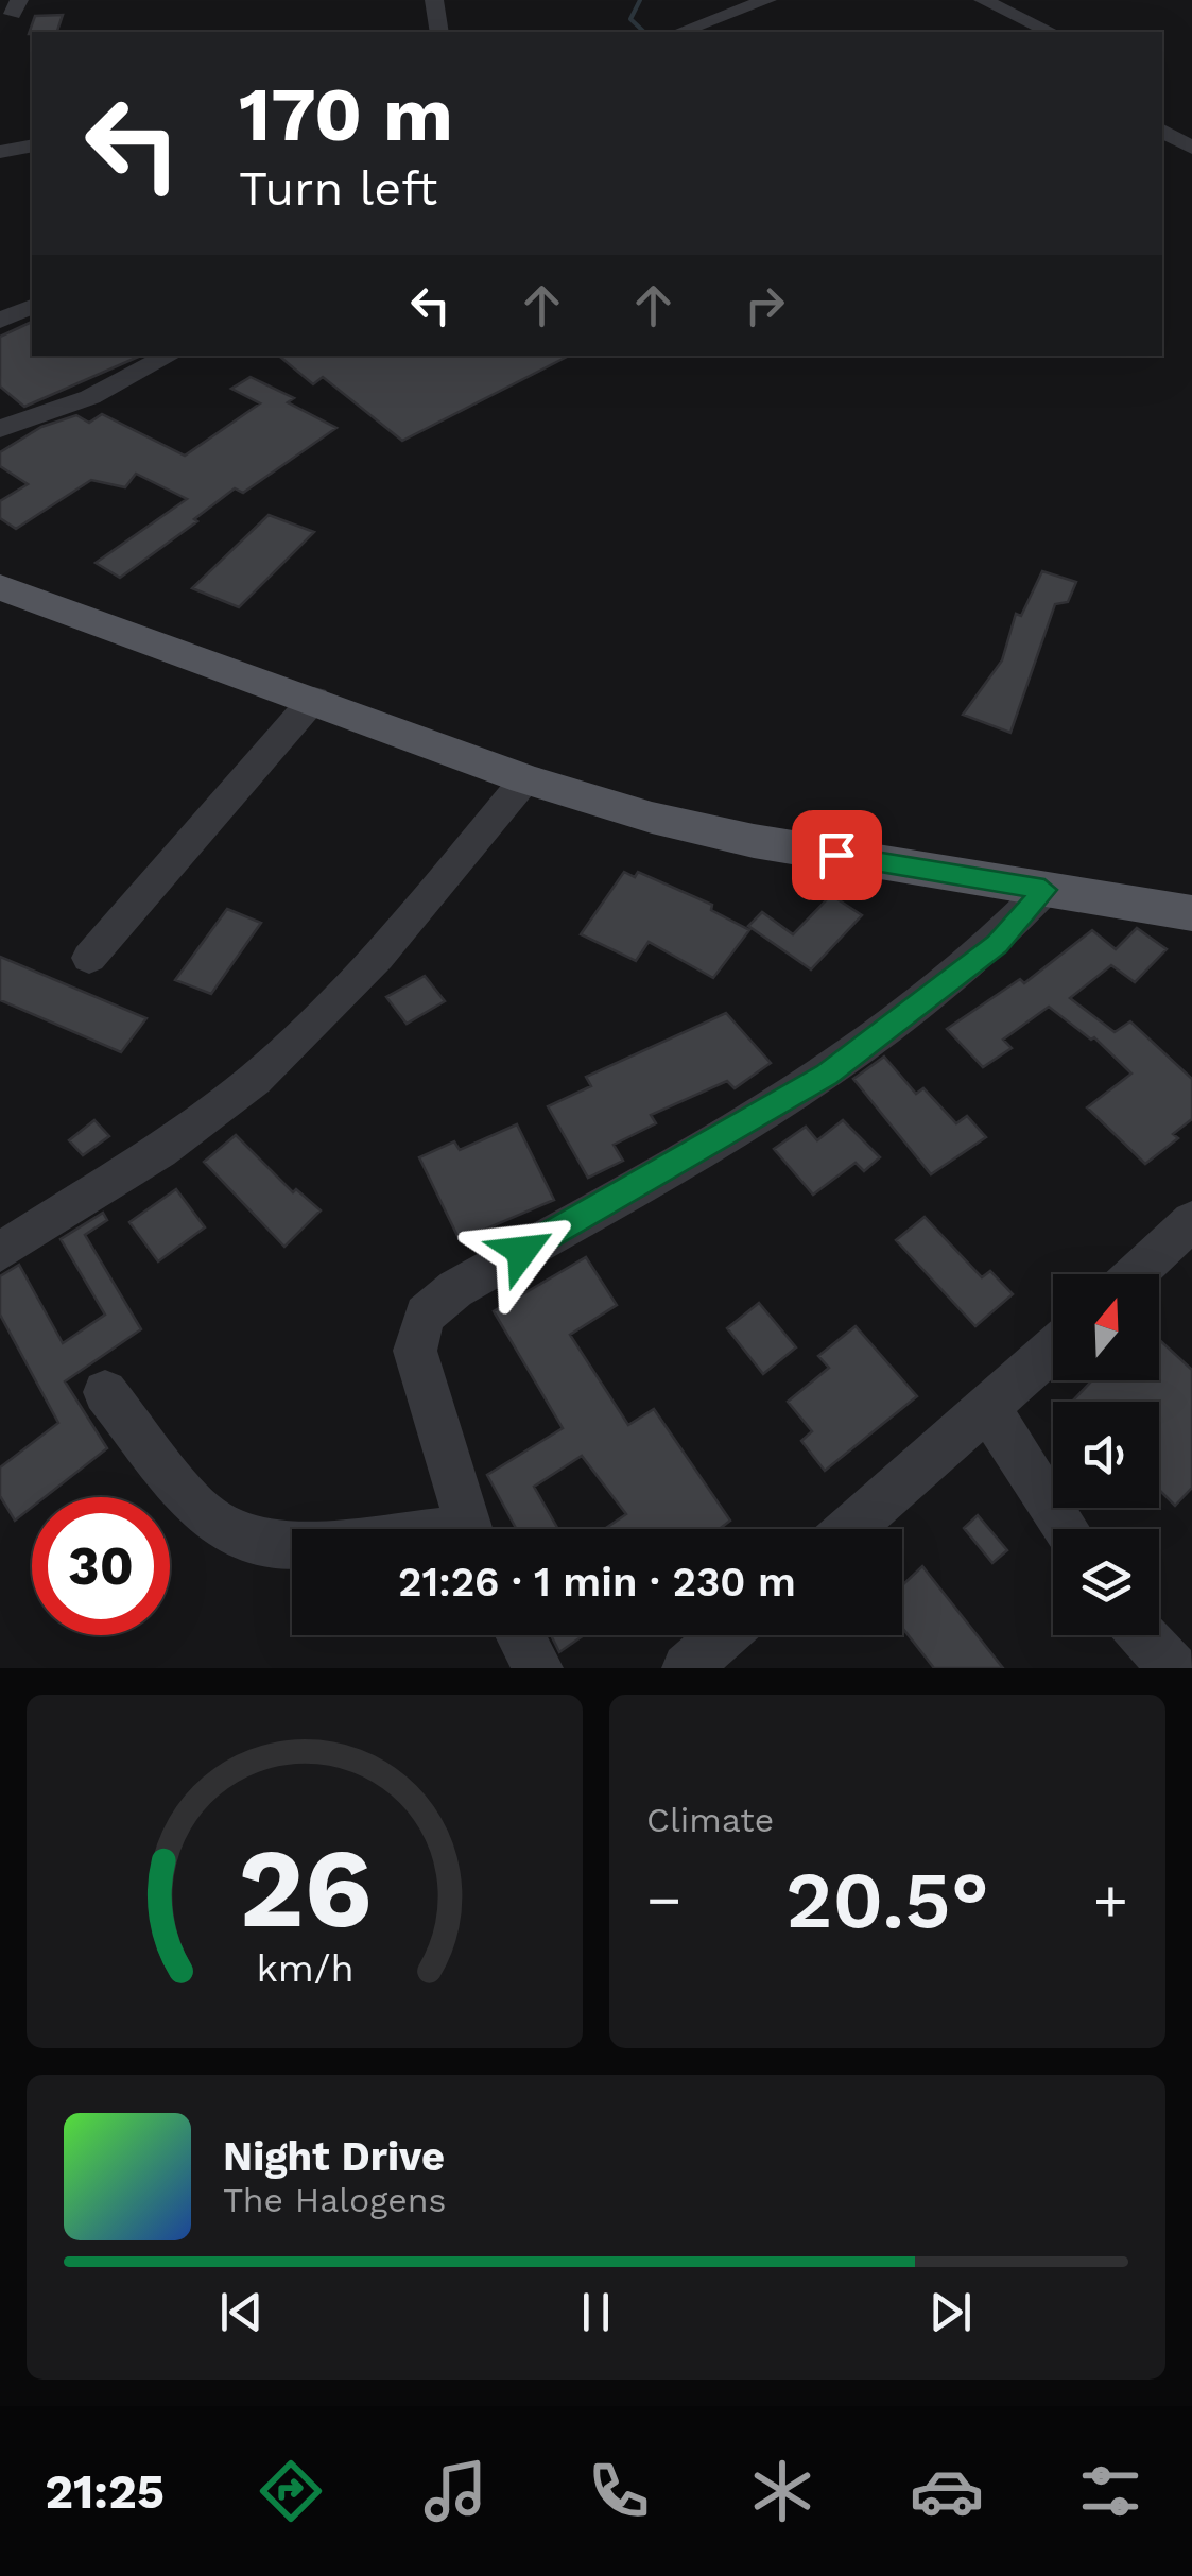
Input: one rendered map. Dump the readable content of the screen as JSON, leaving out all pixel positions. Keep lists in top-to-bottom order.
{
  "north": "top",
  "page": {
    "turn": ["170 m", "Turn left"],
    "limit": "30",
    "trip": "21:26 · 1 min · 230 m",
    "tile": "Climate",
    "heat": ["−", "20.5°", "+"],
    "song": ["Night Drive", "The Halogens"],
    "tabs": "21:25",
    "gauge": ["26", "km/h"]
  }
}
